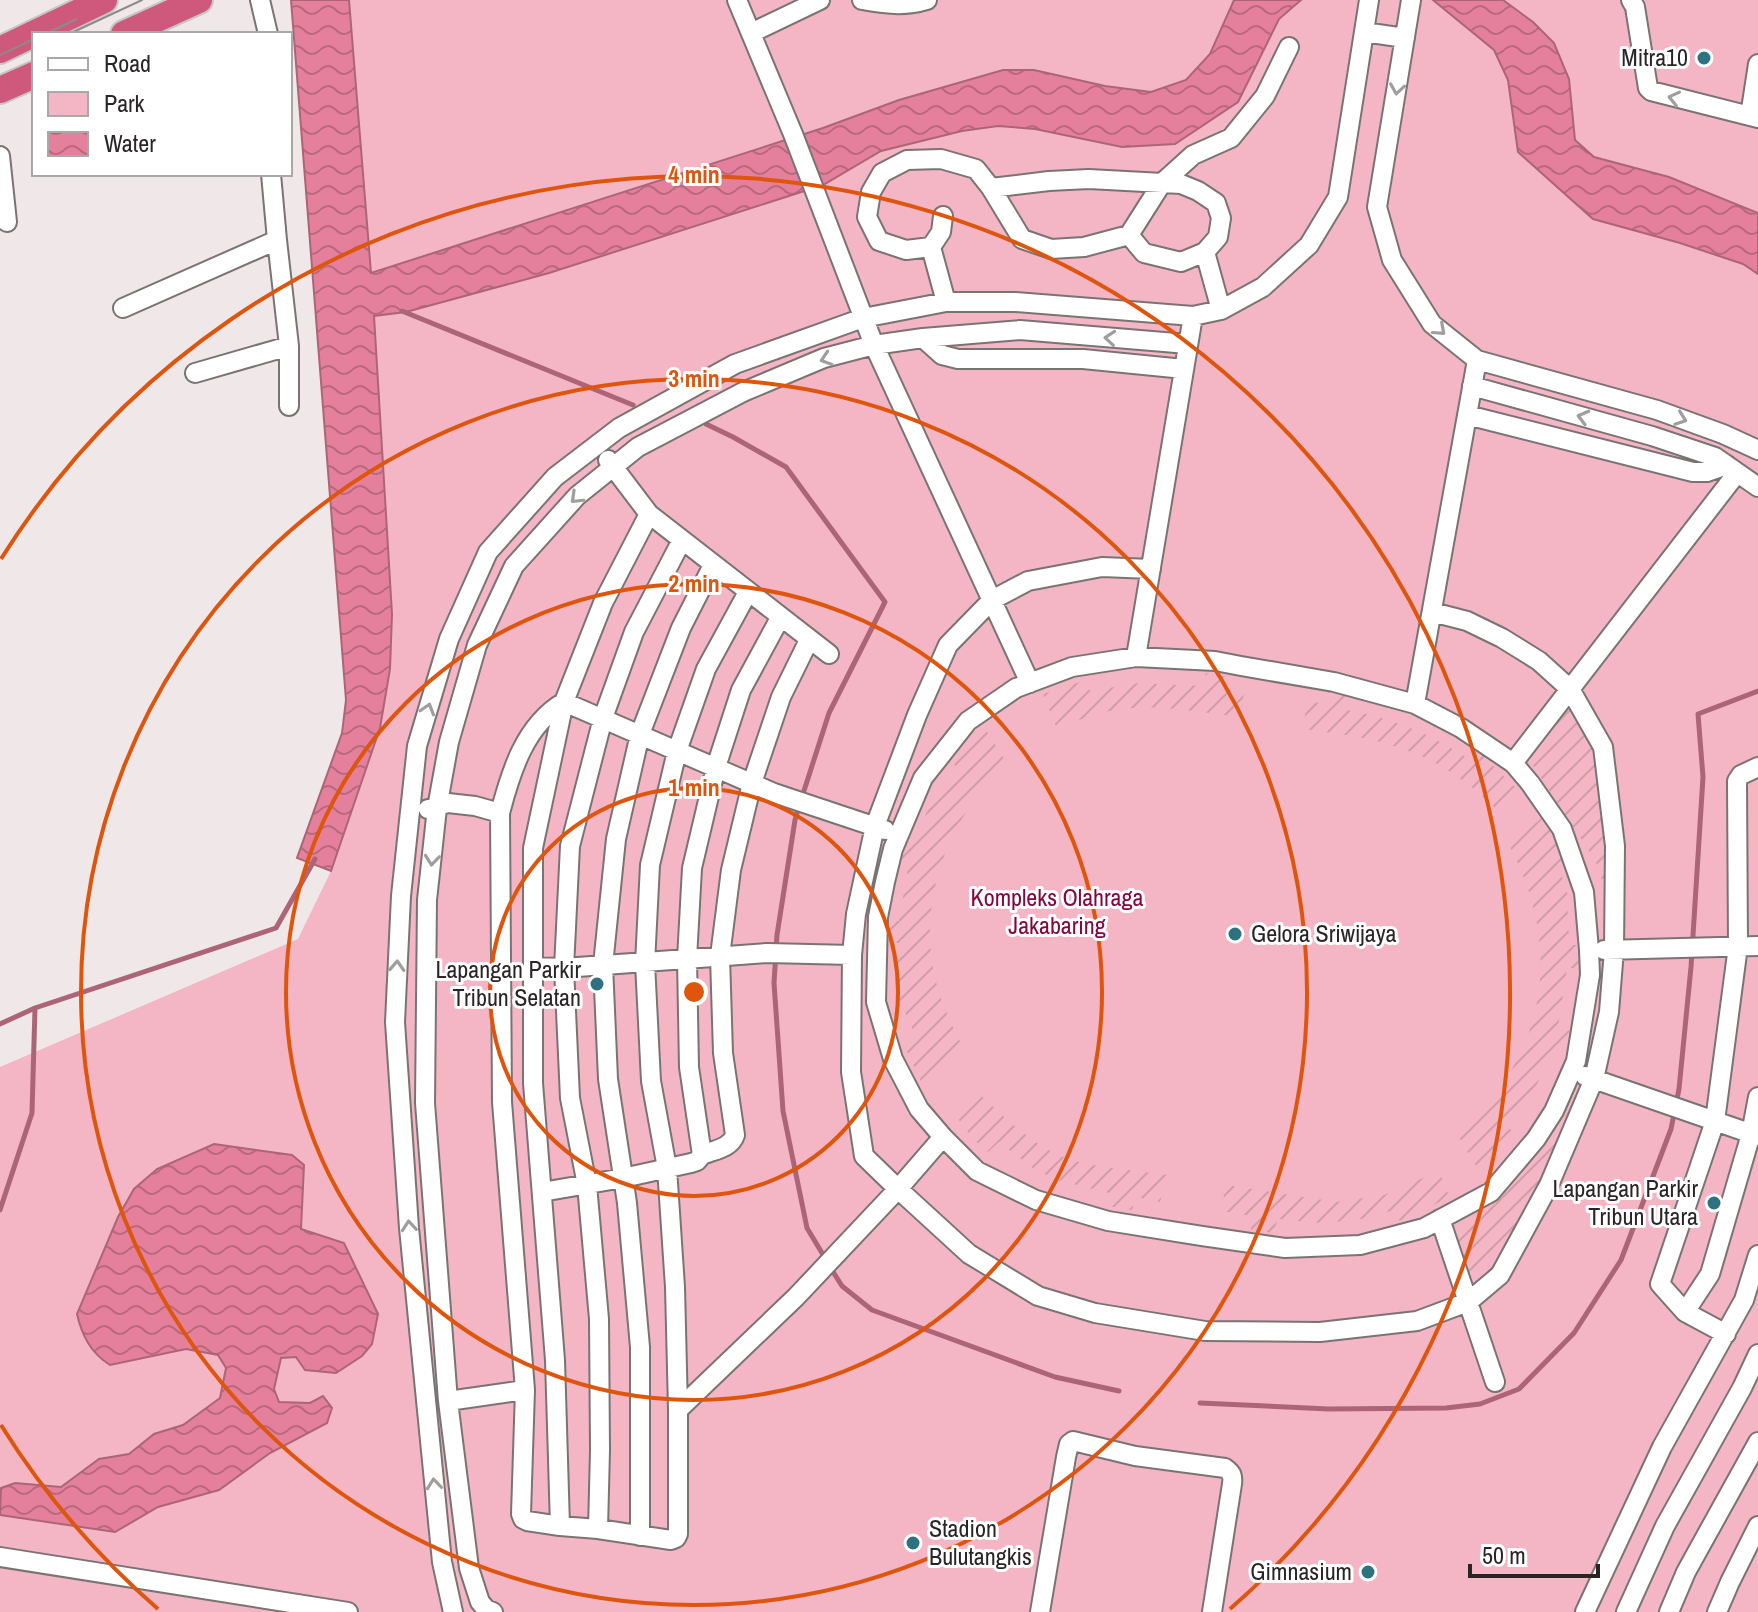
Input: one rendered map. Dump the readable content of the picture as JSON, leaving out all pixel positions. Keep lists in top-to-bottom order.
{
  "parks": ["Kompleks Olahraga Jakabaring"],
  "places": [
    "Mitra10",
    "Gelora Sriwijaya",
    "Lapangan Parkir Tribun Selatan",
    "Lapangan Parkir Tribun Utara",
    "Stadion Bulutangkis",
    "Gimnasium"
  ],
  "legend": ["Road", "Park", "Water"],
  "scale_bar": "50 m",
  "rings": [
    "4 min",
    "3 min",
    "2 min",
    "1 min"
  ]
}
